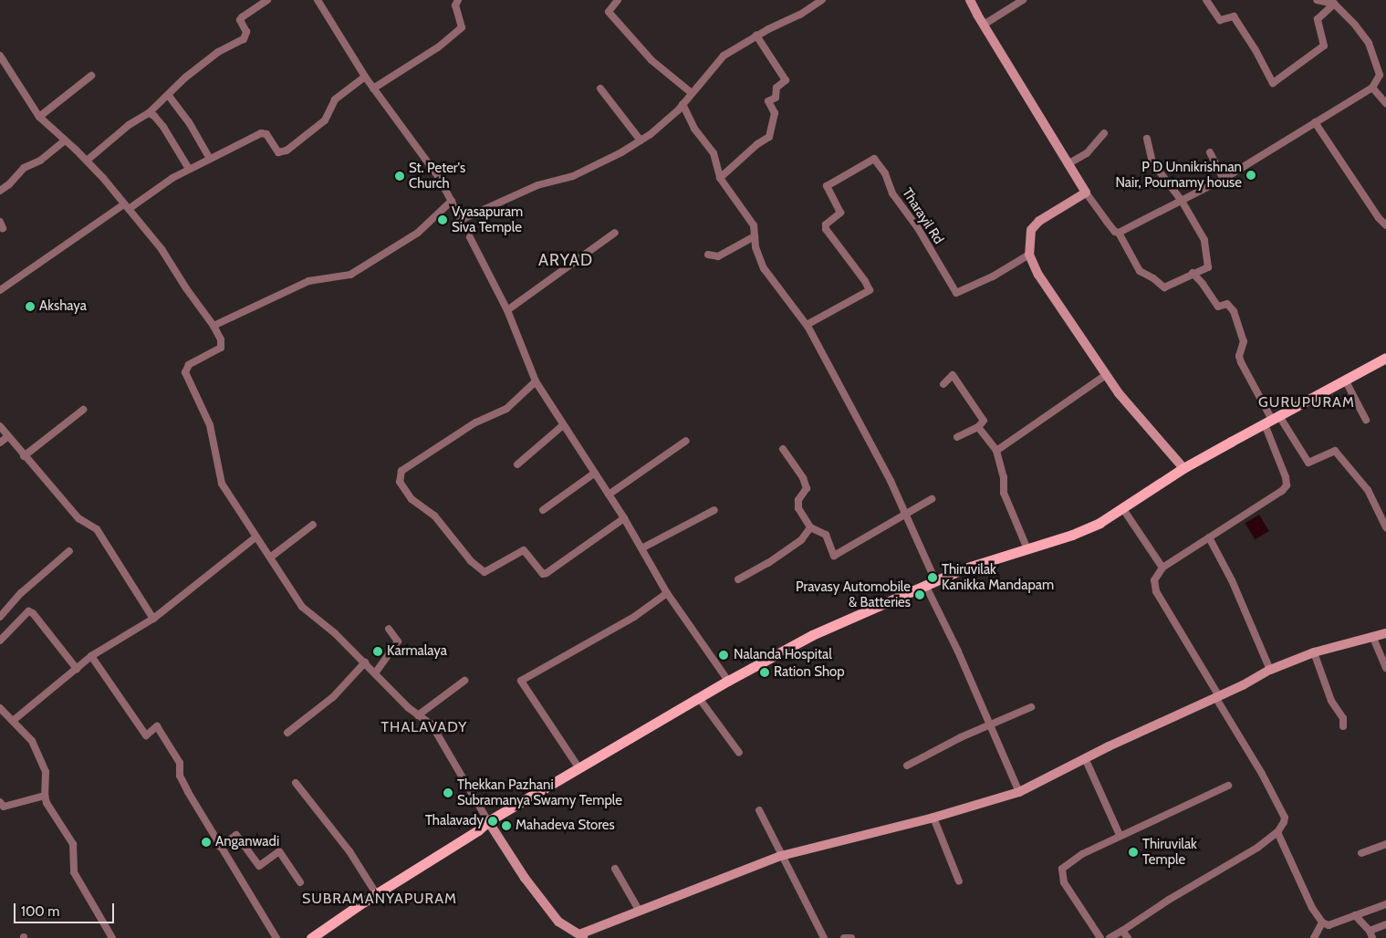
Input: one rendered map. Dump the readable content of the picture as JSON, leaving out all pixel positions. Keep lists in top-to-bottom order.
{
  "streets": {
    "street": ["Tharayil Rd"]
  },
  "districts": [
    "ARYAD",
    "GURUPURAM",
    "THALAVADY",
    "SUBRAMANYAPURAM"
  ],
  "places": [
    "P D Unnikrishnan Nair, Pournamy house",
    "St. Peter's Church",
    "Vyasapuram Siva Temple",
    "Akshaya",
    "Thiruvilak Kanikka Mandapam",
    "Pravasy Automobile & Batteries",
    "Karmalaya",
    "Nalanda Hospital",
    "Ration Shop",
    "Thekkan Pazhani Subramanya Swamy Temple",
    "Thalavady",
    "Mahadeva Stores",
    "Anganwadi",
    "Thiruvilak Temple"
  ],
  "scale_bar": "100 m"
}
